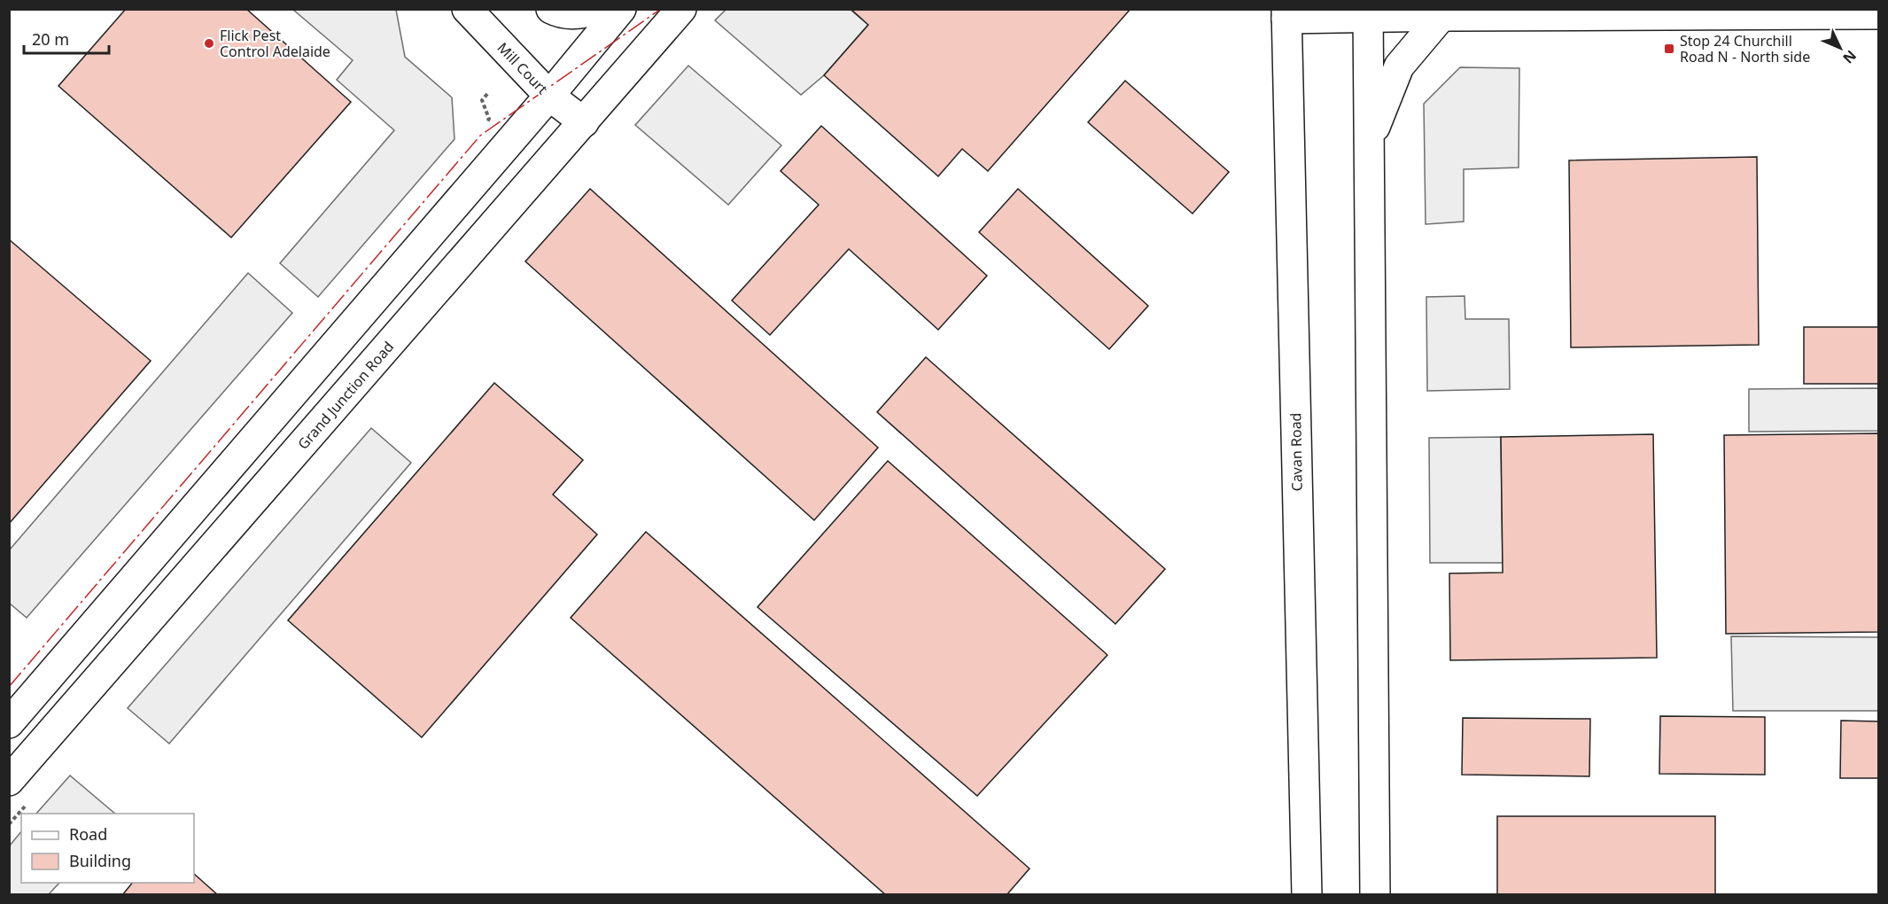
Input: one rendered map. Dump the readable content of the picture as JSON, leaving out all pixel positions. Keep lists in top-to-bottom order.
{
  "streets": {
    "main road": ["Mill Court", "Grand Junction Road", "Cavan Road"]
  },
  "crossings": [
    ["Mill Court", "Grand Junction Road"]
  ],
  "places": {
    "other": ["Flick Pest Control Adelaide"],
    "transit": ["Stop 24 Churchill Road N - North side"]
  },
  "legend": ["Road", "Building"],
  "scale_bar": "20 m",
  "north": "bottom right"
}
